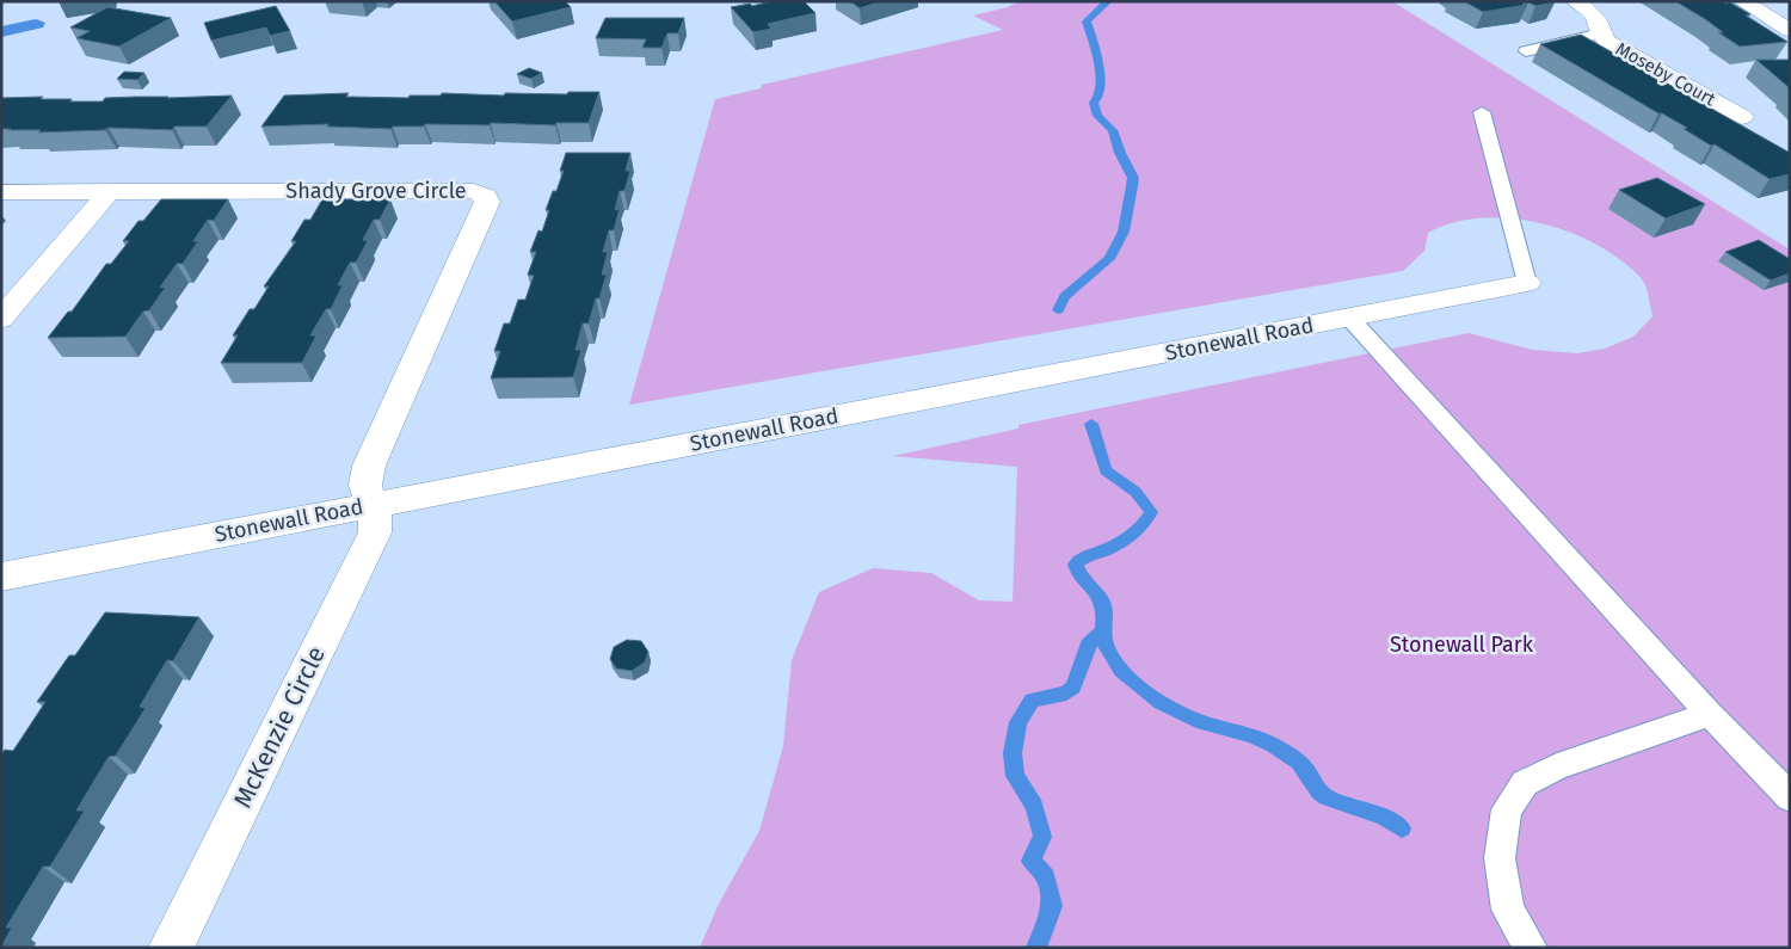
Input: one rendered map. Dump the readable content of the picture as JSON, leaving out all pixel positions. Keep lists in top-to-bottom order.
{
  "streets": {
    "street": [
      "Moseby Court",
      "Shady Grove Circle",
      "Stonewall Road",
      "McKenzie Circle"
    ]
  },
  "crossings": [
    ["Shady Grove Circle", "Stonewall Road"],
    ["Shady Grove Circle", "McKenzie Circle"],
    ["Stonewall Road", "McKenzie Circle"]
  ],
  "parks": ["Stonewall Park"]
}
